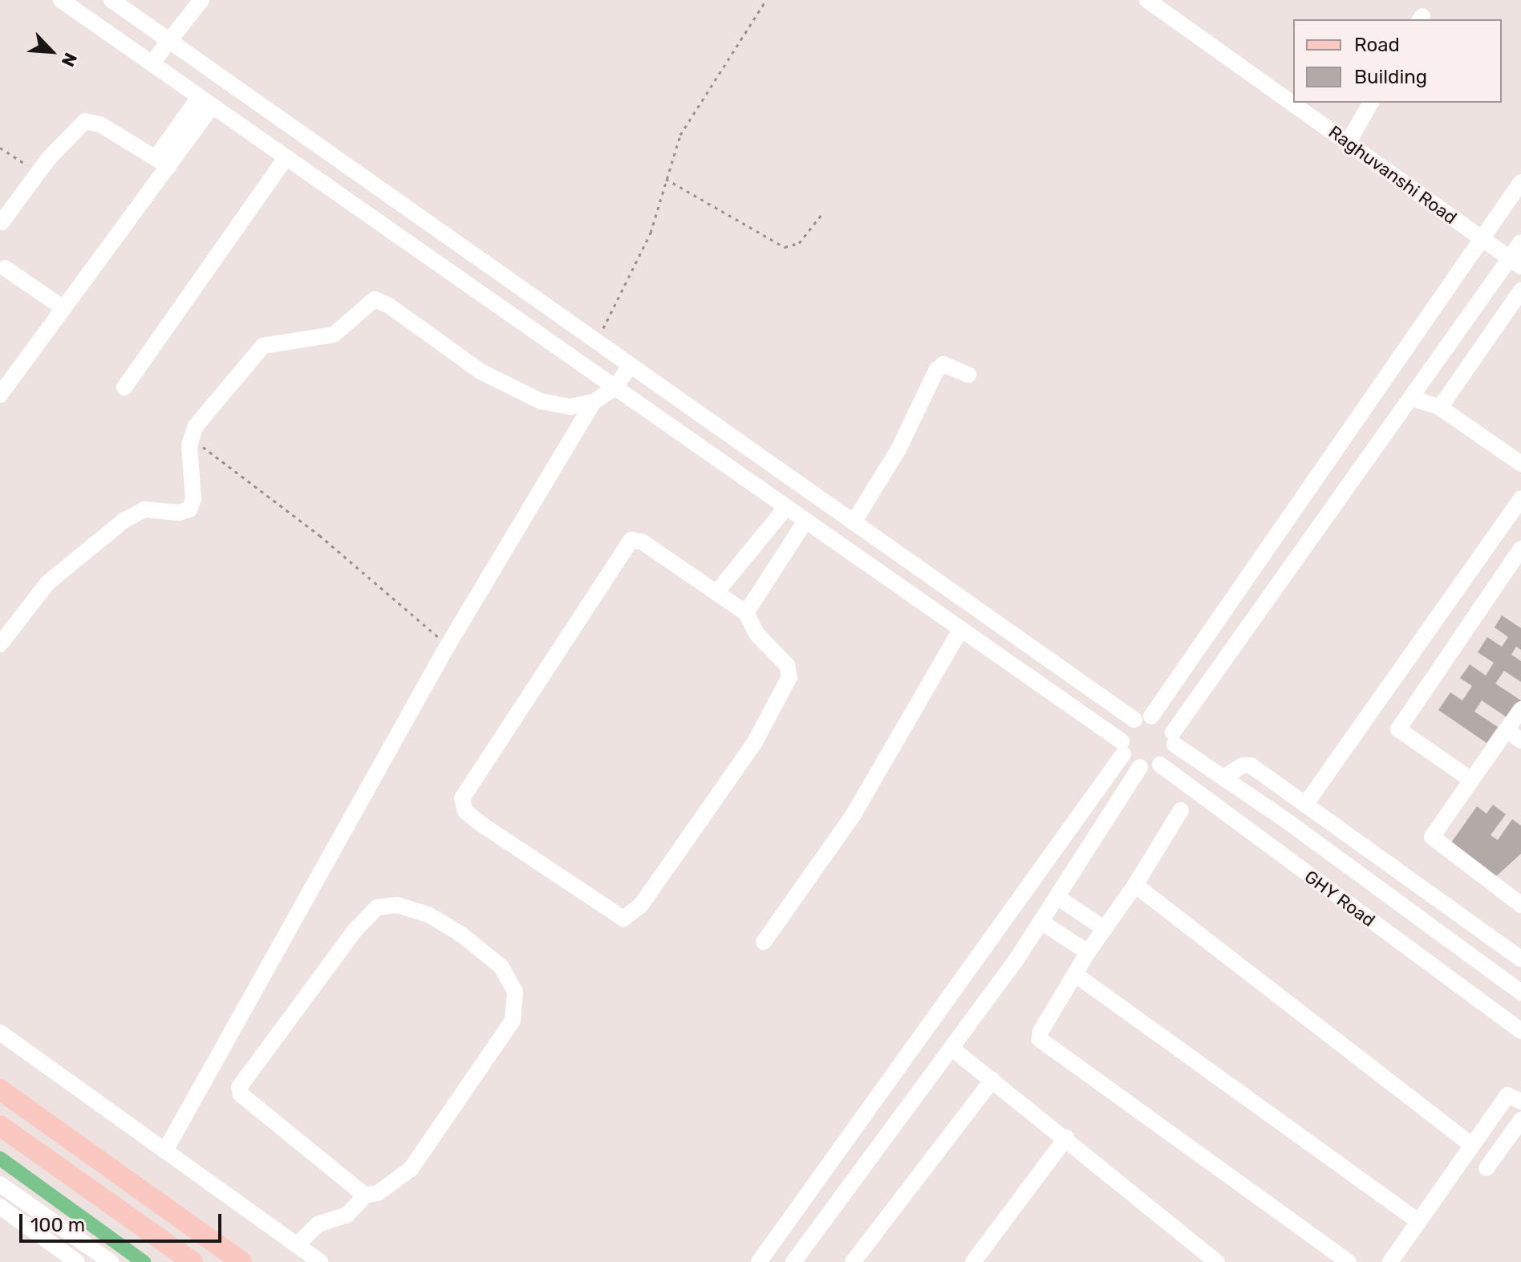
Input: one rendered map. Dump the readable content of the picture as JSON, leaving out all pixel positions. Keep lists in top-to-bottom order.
{
  "streets": {
    "street": ["Raghuvanshi Road", "GHY Road"]
  },
  "legend": ["Road", "Building"],
  "scale_bar": "100 m",
  "north": "bottom right"
}
